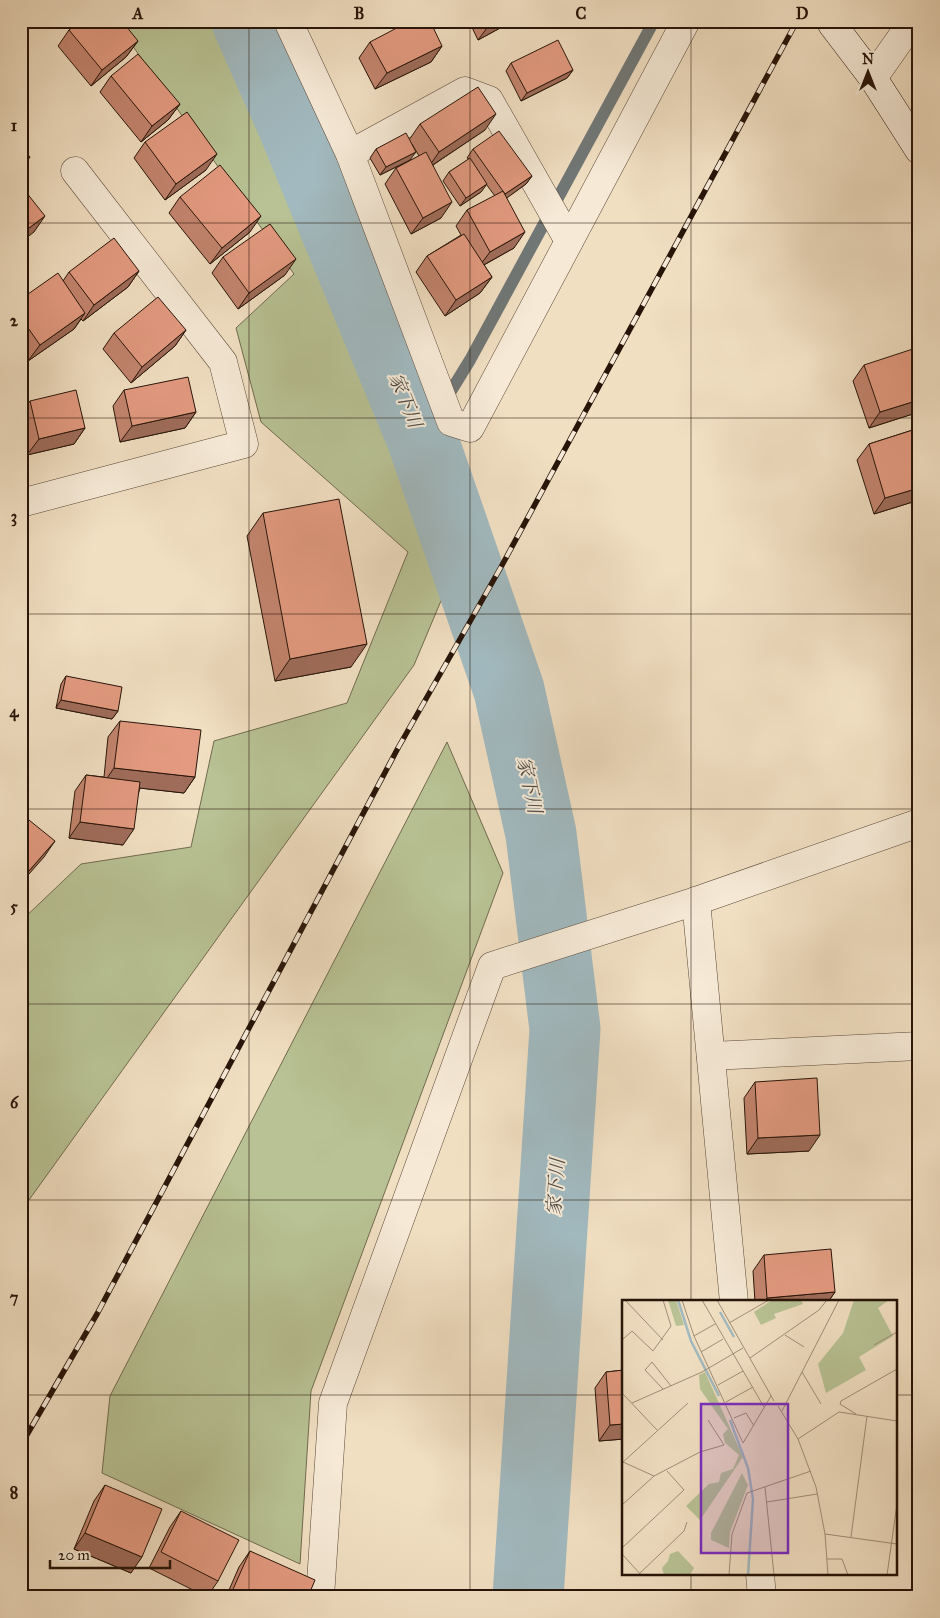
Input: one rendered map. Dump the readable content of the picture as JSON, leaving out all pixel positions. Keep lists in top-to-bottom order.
{
  "water": ["家下川"],
  "scale_bar": "20 m",
  "north": "top",
  "grid": {
    "columns": [
      "A",
      "B",
      "C",
      "D"
    ],
    "rows": [
      "1",
      "2",
      "3",
      "4",
      "5",
      "6",
      "7",
      "8"
    ]
  }
}
